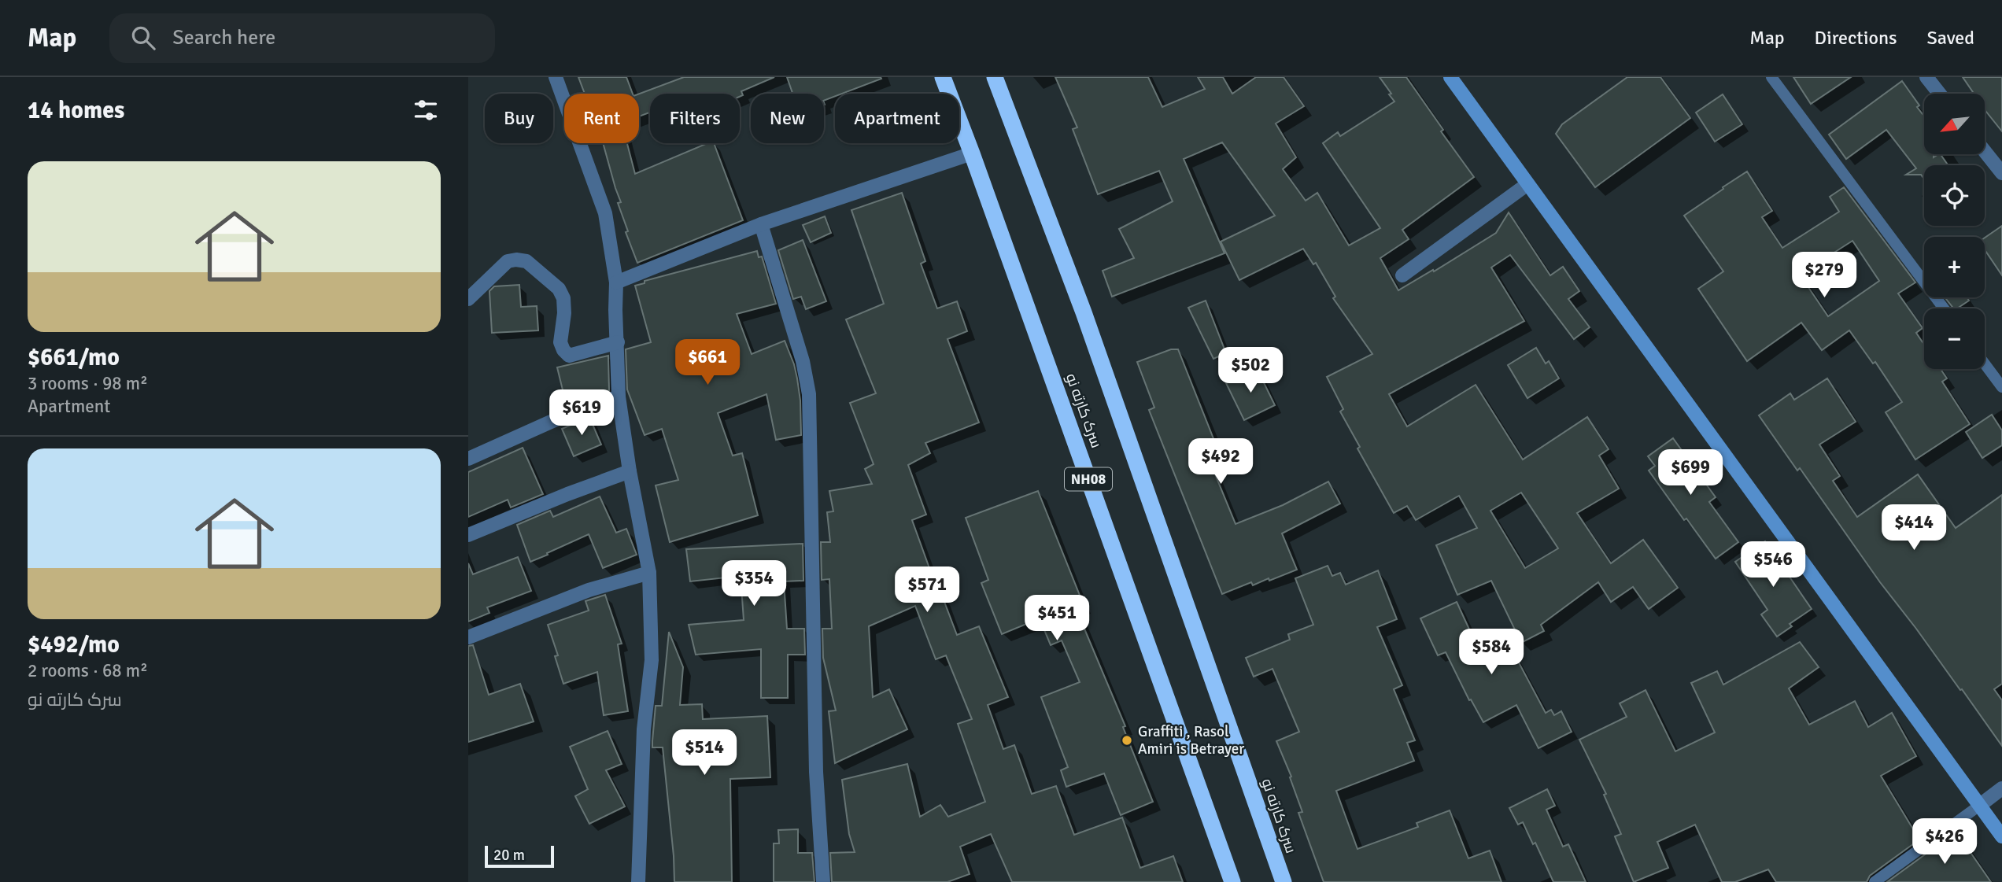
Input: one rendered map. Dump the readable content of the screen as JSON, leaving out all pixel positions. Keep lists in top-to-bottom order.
{
  "streets": {
    "highway": ["سرک کارته نو", "NH08"]
  },
  "places": ["Graffiti , Rasol Amiri is Betrayer"],
  "scale_bar": "20 m",
  "north": "bottom left",
  "page": {
    "header": "Map",
    "search": "Search here",
    "nav": ["Map", "Directions", "Saved"],
    "heading": "14 homes",
    "map_buttons": ["+", "−"],
    "chip": [
      "Buy",
      "Rent",
      "Filters",
      "New",
      "Apartment"
    ],
    "list": [
      {
        "name": "$661/mo",
        "note": "3 rooms · 98 m² · Apartment"
      },
      {
        "name": "$492/mo",
        "note": "2 rooms · 68 m² · سرک کارته نو"
      }
    ],
    "price": [
      "$279",
      "$661",
      "$502",
      "$619",
      "$492",
      "$699",
      "$414",
      "$546",
      "$354",
      "$571",
      "$451",
      "$584",
      "$514",
      "$426"
    ],
    "scale": "20 m"
  }
}
